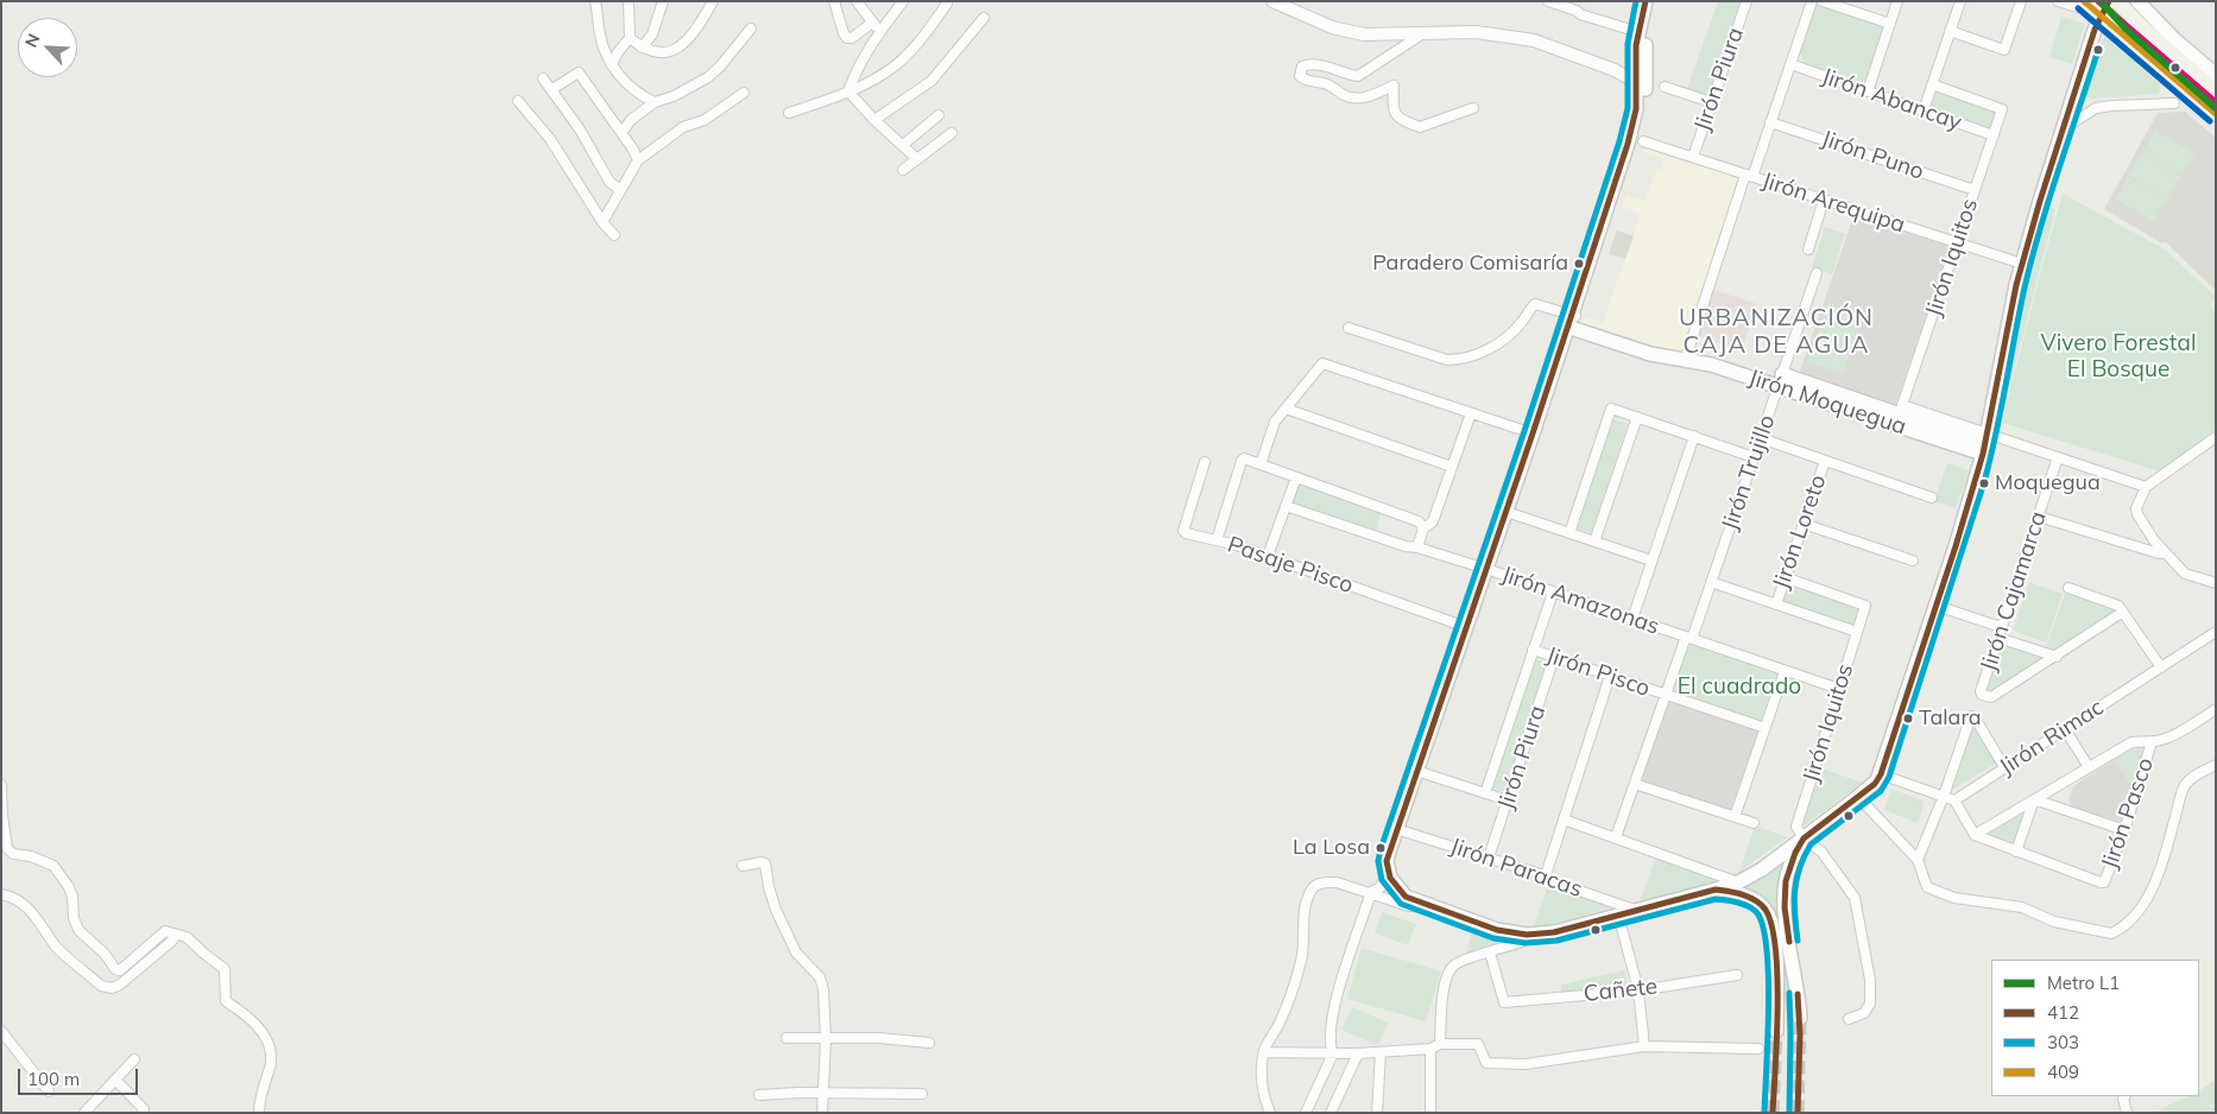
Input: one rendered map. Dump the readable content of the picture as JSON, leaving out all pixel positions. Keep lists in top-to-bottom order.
{
  "streets": {
    "main road": ["Jirón Moquegua"],
    "street": [
      "Jirón Piura",
      "Jirón Abancay",
      "Jirón Puno",
      "Jirón Arequipa",
      "Jirón Iquitos",
      "Jirón Trujillo",
      "Jirón Loreto",
      "Pasaje Pisco",
      "Jirón Cajamarca",
      "Jirón Amazonas",
      "Jirón Pisco",
      "Jirón Rimac",
      "Jirón Pasco",
      "Jirón Paracas",
      "Cañete"
    ]
  },
  "crossings": [
    ["Jirón Piura", "Jirón Arequipa"],
    ["Jirón Piura", "Jirón Pisco"],
    ["Jirón Piura", "Jirón Paracas"],
    ["Jirón Abancay", "Jirón Iquitos"],
    ["Jirón Puno", "Jirón Iquitos"],
    ["Jirón Arequipa", "Jirón Iquitos"],
    ["Jirón Iquitos", "Jirón Moquegua"],
    ["Jirón Iquitos", "Jirón Loreto"],
    ["Jirón Iquitos", "Jirón Amazonas"],
    ["Jirón Moquegua", "Jirón Trujillo"],
    ["Jirón Trujillo", "Jirón Amazonas"],
    ["Jirón Trujillo", "Jirón Pisco"]
  ],
  "districts": ["URBANIZACIÓN CAJA DE AGUA"],
  "parks": ["Vivero Forestal El Bosque", "El cuadrado"],
  "places": [
    "Paradero Comisaría",
    "Moquegua",
    "Talara",
    "La Losa"
  ],
  "lines": [
    "metro line L1",
    "transit line 412",
    "transit line 303",
    "transit line 409"
  ],
  "legend": [
    "Metro L1",
    "412",
    "303",
    "409"
  ],
  "scale_bar": "100 m",
  "north": "top left"
}
